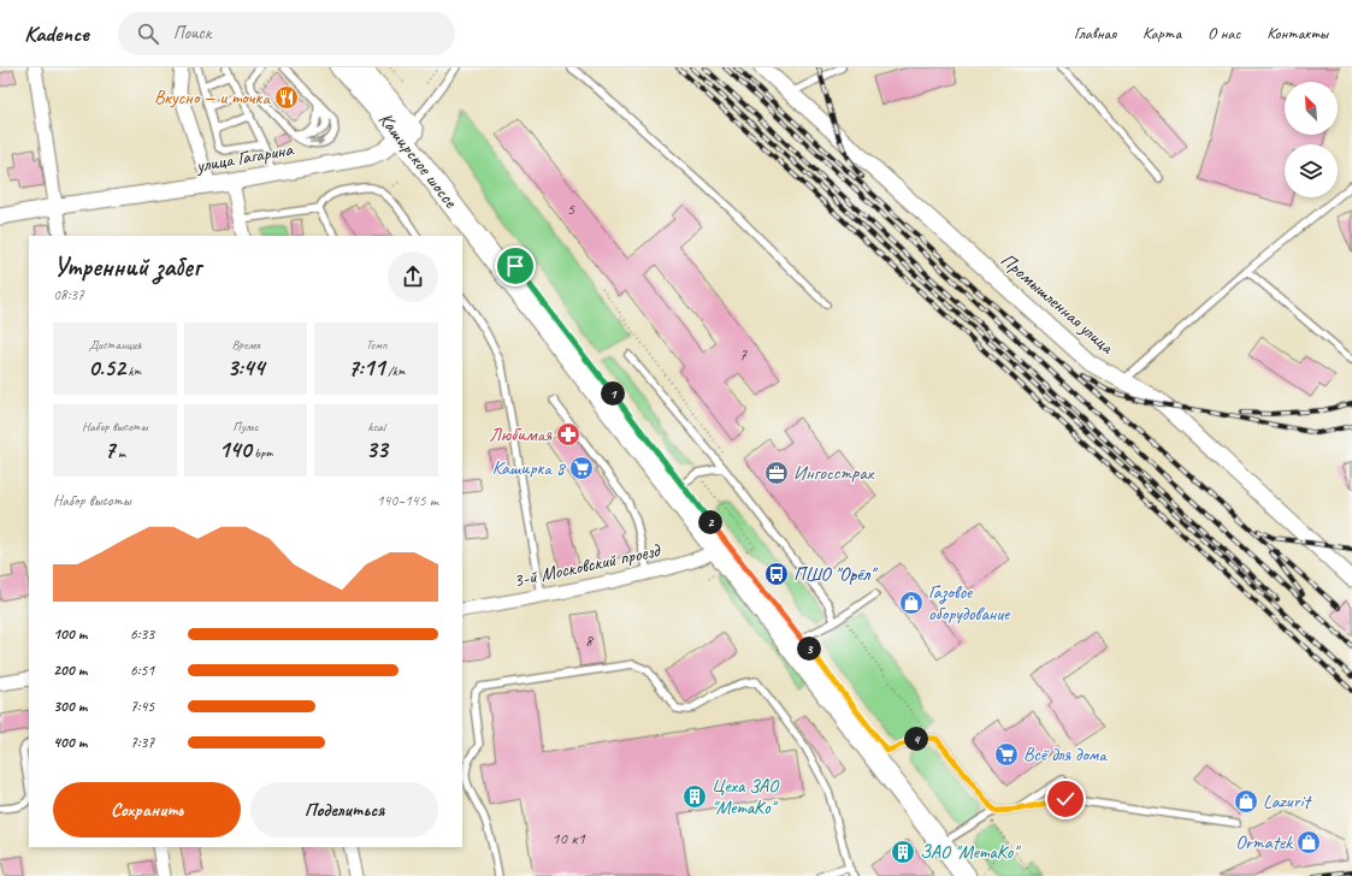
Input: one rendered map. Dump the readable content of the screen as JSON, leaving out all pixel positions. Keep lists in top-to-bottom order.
{
  "streets": {
    "main road": ["Каширское шоссе"],
    "street": ["улица Гагарина", "Промышленная улица", "3-й Московский проезд"]
  },
  "crossings": [
    ["улица Гагарина", "Каширское шоссе"],
    ["Каширское шоссе", "3-й Московский проезд"]
  ],
  "places": {
    "restaurant": ["Вкусно — и точка"],
    "pharmacy": ["Любимая"],
    "supermarket": ["Каширка 8", "Всё для дома"],
    "office": ["Ингосстрах"],
    "bus stop": ["ПШО \"Орёл\""],
    "shop": ["Газовое оборудование", "Lazurit", "Ormatek"],
    "building": ["Цеха ЗАО \"МетаКо\"", "ЗАО \"МетаКо\""]
  },
  "house_numbers": [
    "5",
    "7",
    "8",
    "10 к1"
  ],
  "north": "top left",
  "page": {
    "header": "Kadence",
    "search": "Поиск",
    "nav": [
      "Главная",
      "Карта",
      "О нас",
      "Контакты"
    ],
    "heading": ["Утренний забег", "08:37"],
    "stats": [
      ["Дистанция", "0.52 km"],
      ["Время", "3:44"],
      ["Темп", "7:11 /km"],
      ["Набор высоты", "7 m"],
      ["Пульс", "140 bpm"],
      ["kcal", "33"]
    ],
    "pins": [
      "1",
      "2",
      "3",
      "4"
    ],
    "chart": ["Набор высоты", "140–145 m"],
    "list": [
      {
        "name": "100 m",
        "note": "6:33"
      },
      {
        "name": "200 m",
        "note": "6:51"
      },
      {
        "name": "300 m",
        "note": "7:45"
      },
      {
        "name": "400 m",
        "note": "7:37"
      }
    ],
    "buttons": ["Сохранить", "Поделиться"]
  }
}
